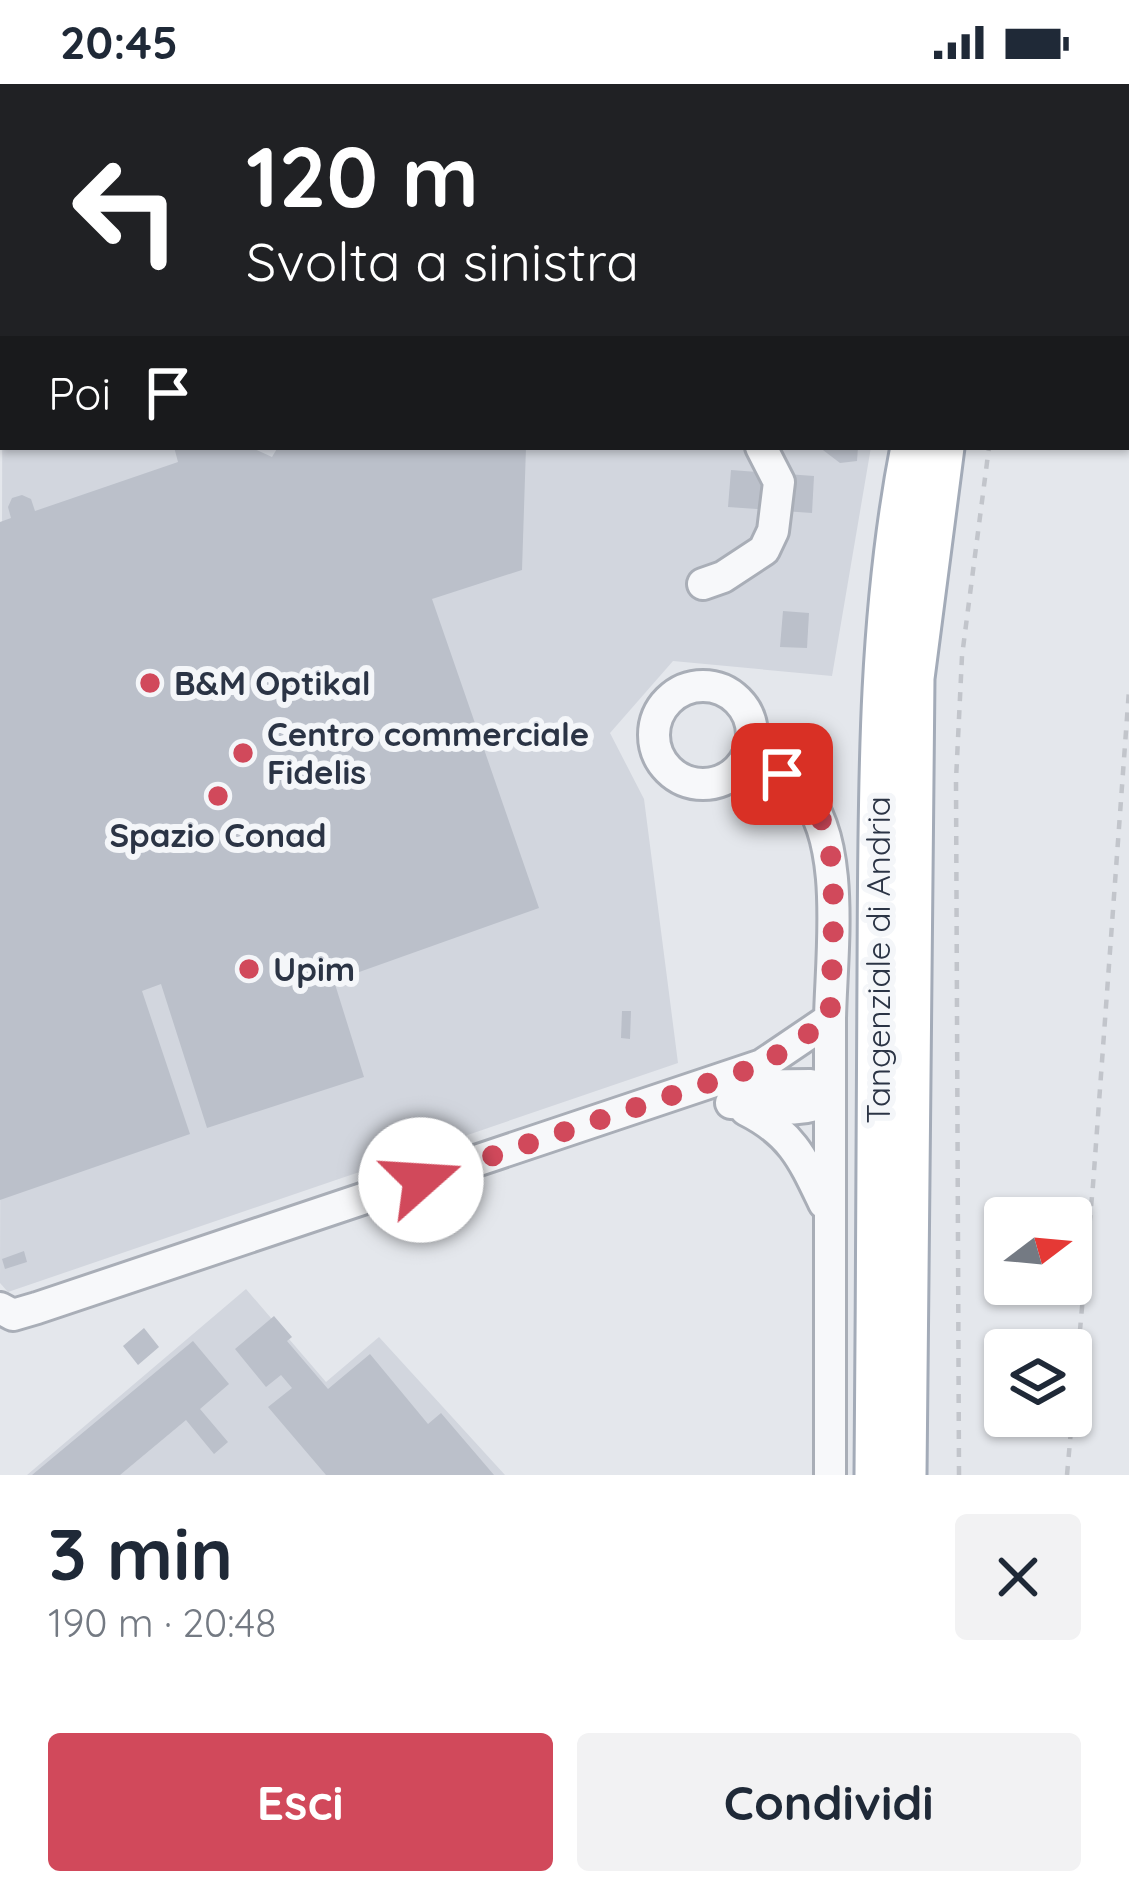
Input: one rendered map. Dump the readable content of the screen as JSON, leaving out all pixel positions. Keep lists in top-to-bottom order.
{
  "streets": {
    "main road": ["Tangenziale di Andria"]
  },
  "places": [
    "B&M Optikal",
    "Centro commerciale Fidelis",
    "Spazio Conad",
    "Upim"
  ],
  "north": "right",
  "page": {
    "status": "20:45",
    "turn": ["120 m", "Svolta a sinistra"],
    "then": "Poi",
    "heading": ["3 min", "190 m · 20:48"],
    "buttons": ["Esci", "Condividi"]
  }
}
